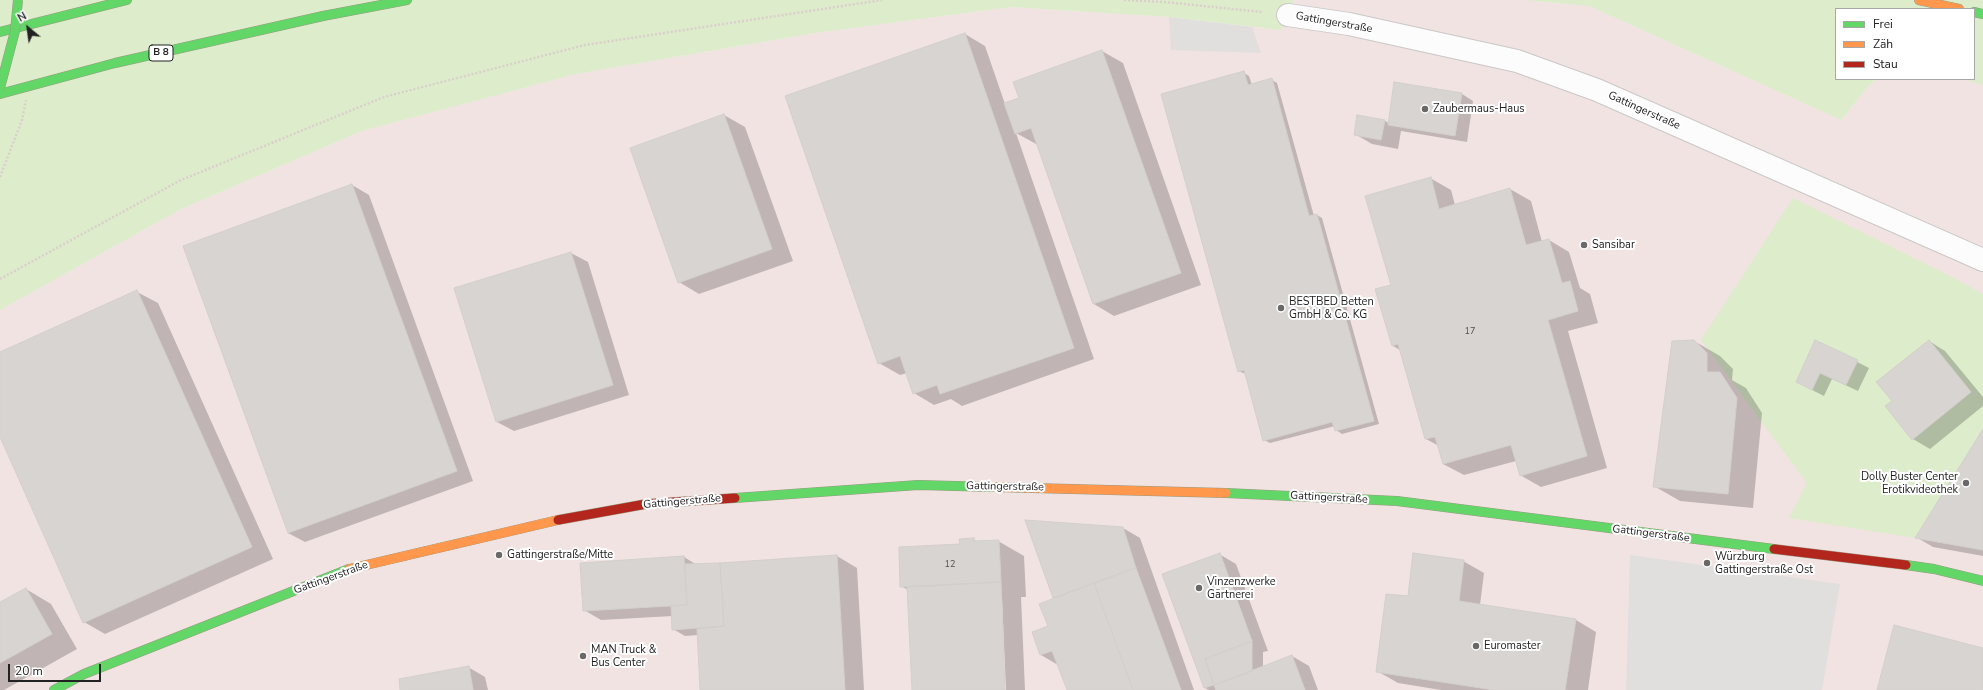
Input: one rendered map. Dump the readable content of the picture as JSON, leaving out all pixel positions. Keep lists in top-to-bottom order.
{
  "streets": {
    "main road": ["Gattingerstraße", "B 8"]
  },
  "places": [
    "Zaubermaus-Haus",
    "Sansibar",
    "BESTBED Betten GmbH & Co. KG",
    "Dolly Buster Center Erotikvideothek",
    "Gattingerstraße/Mitte",
    "Würzburg Gattingerstraße Ost",
    "Vinzenzwerke Gärtnerei",
    "Euromaster",
    "MAN Truck & Bus Center"
  ],
  "house_numbers": ["17", "12"],
  "legend": ["Frei", "Zäh", "Stau"],
  "scale_bar": "20 m",
  "north": "top left"
}
